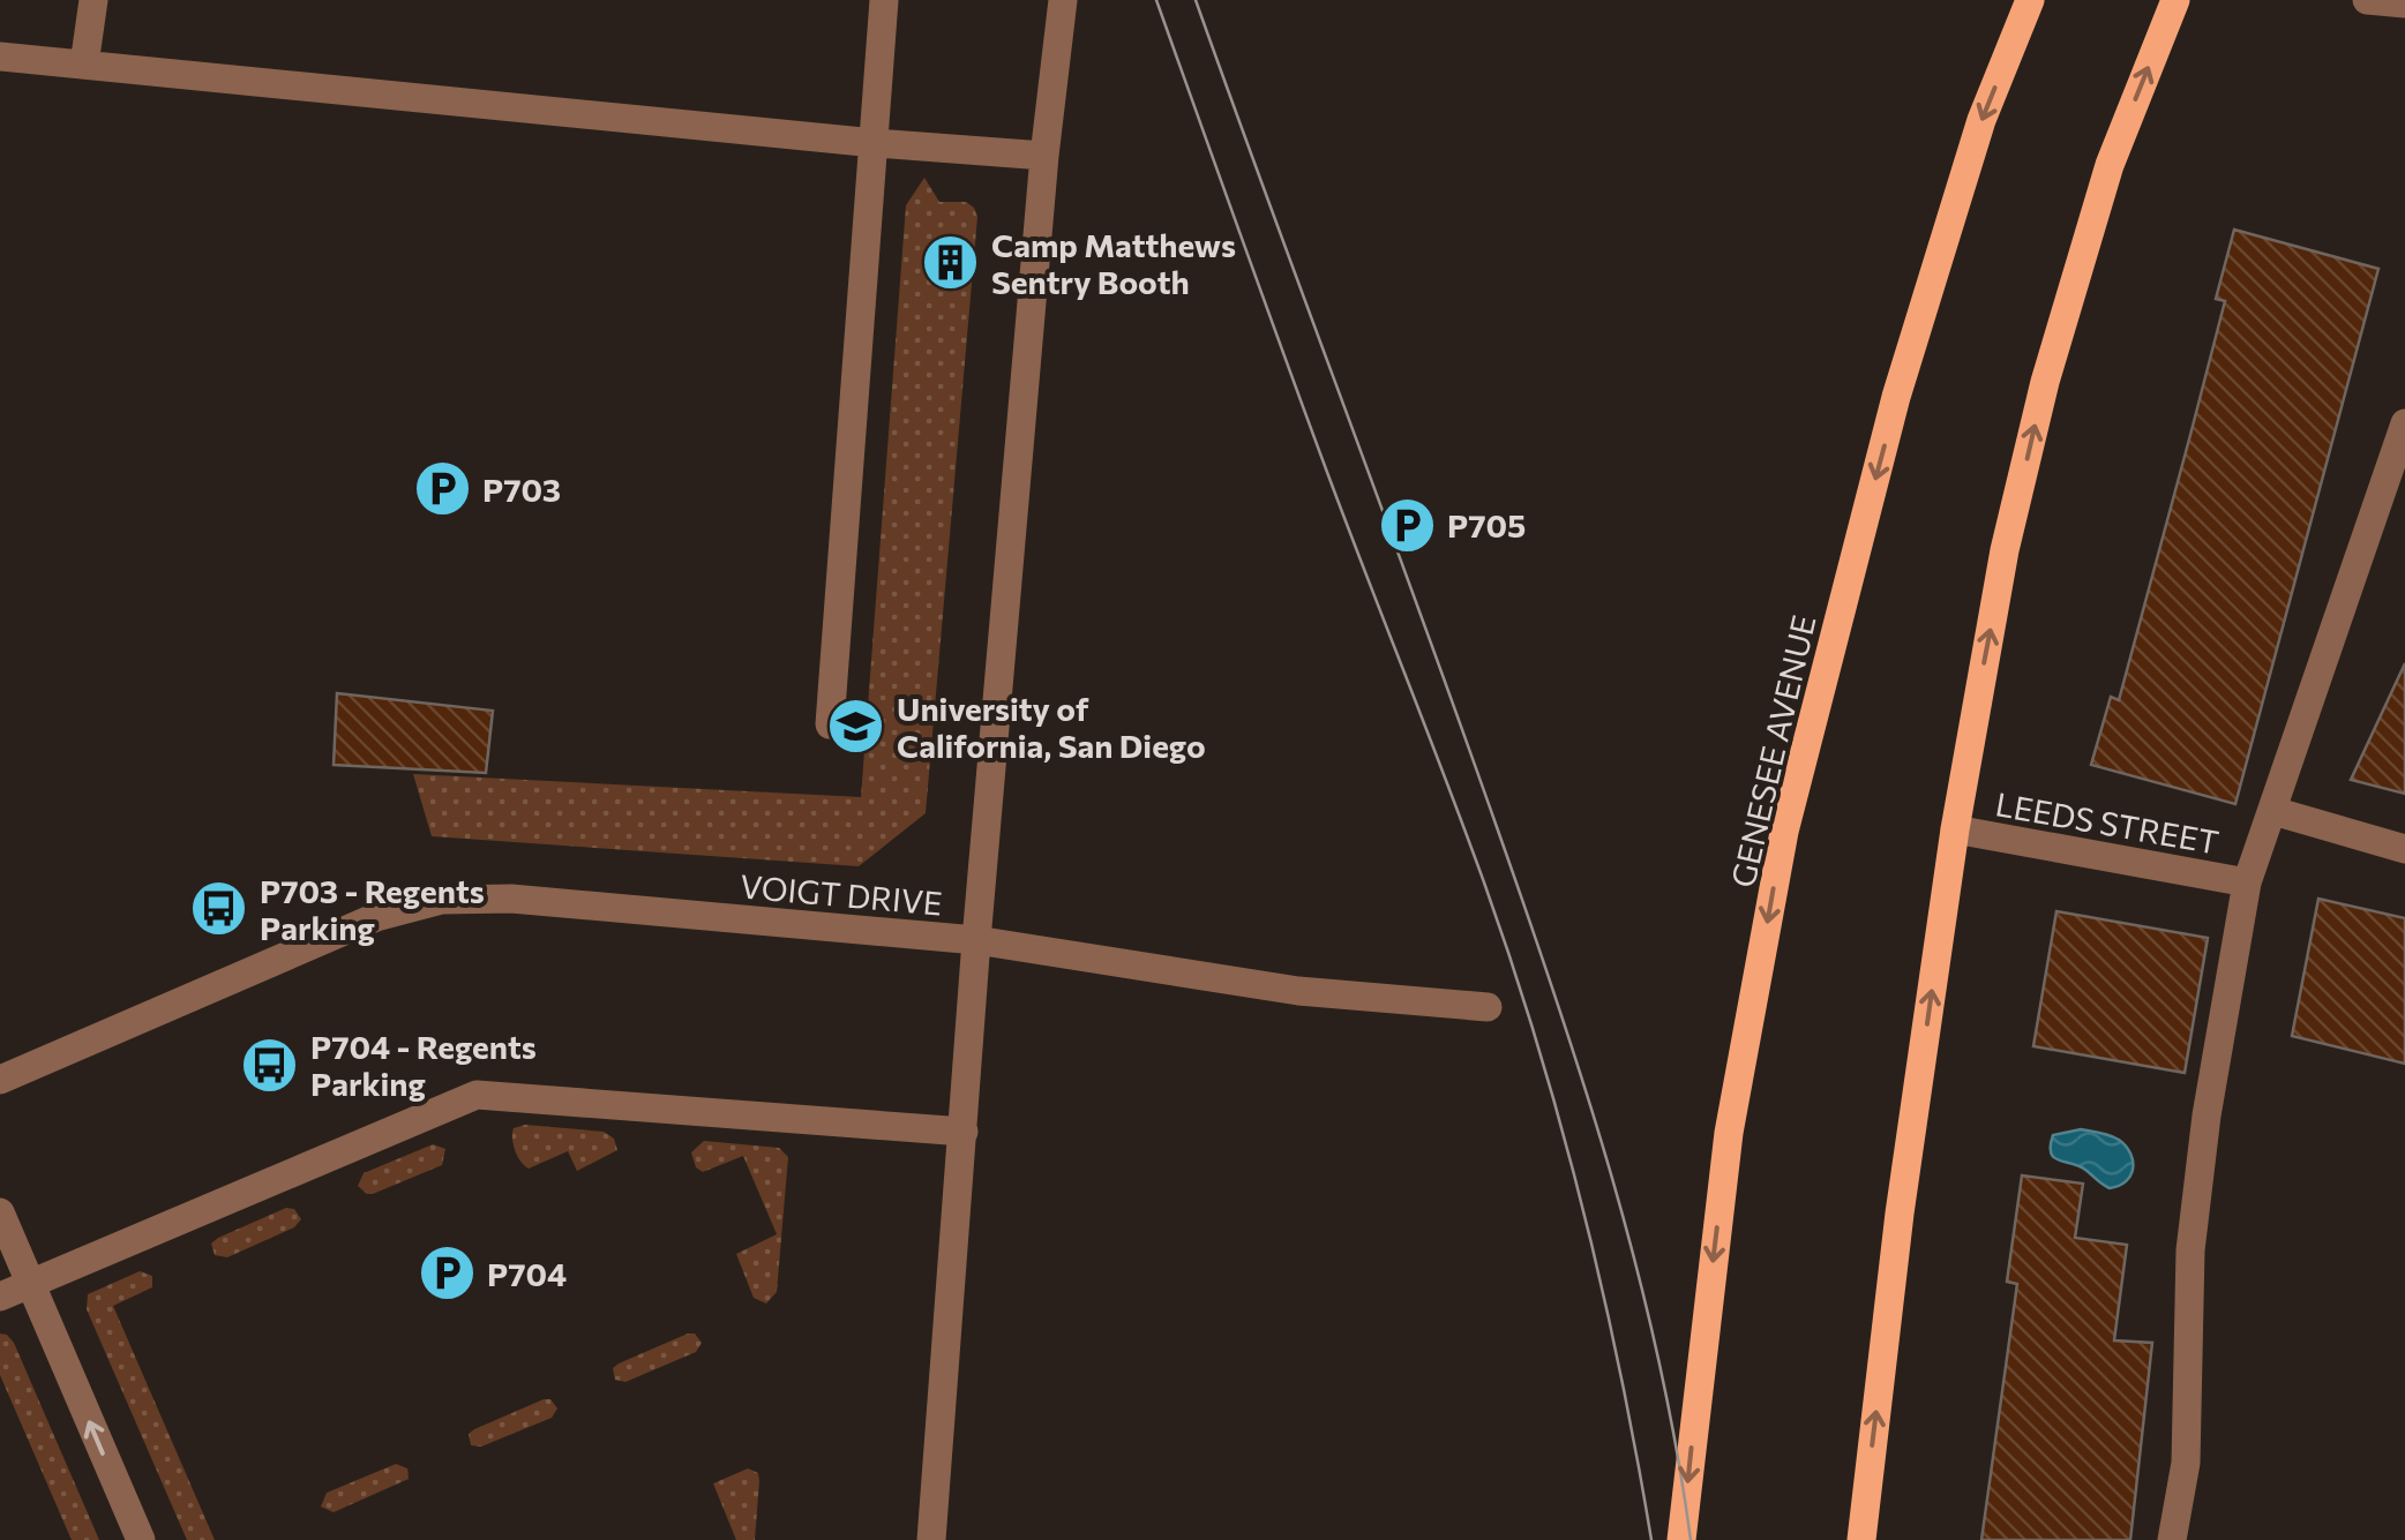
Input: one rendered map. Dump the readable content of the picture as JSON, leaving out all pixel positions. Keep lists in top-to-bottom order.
{
  "streets": {
    "main road": ["GENESEE AVENUE"],
    "street": ["LEEDS STREET", "VOIGT DRIVE"]
  },
  "places": {
    "building": ["Camp Matthews Sentry Booth"],
    "parking": ["P703", "P705", "P704"],
    "school or university": ["University of California, San Diego"],
    "bus stop": ["P703 - Regents Parking", "P704 - Regents Parking"]
  }
}
